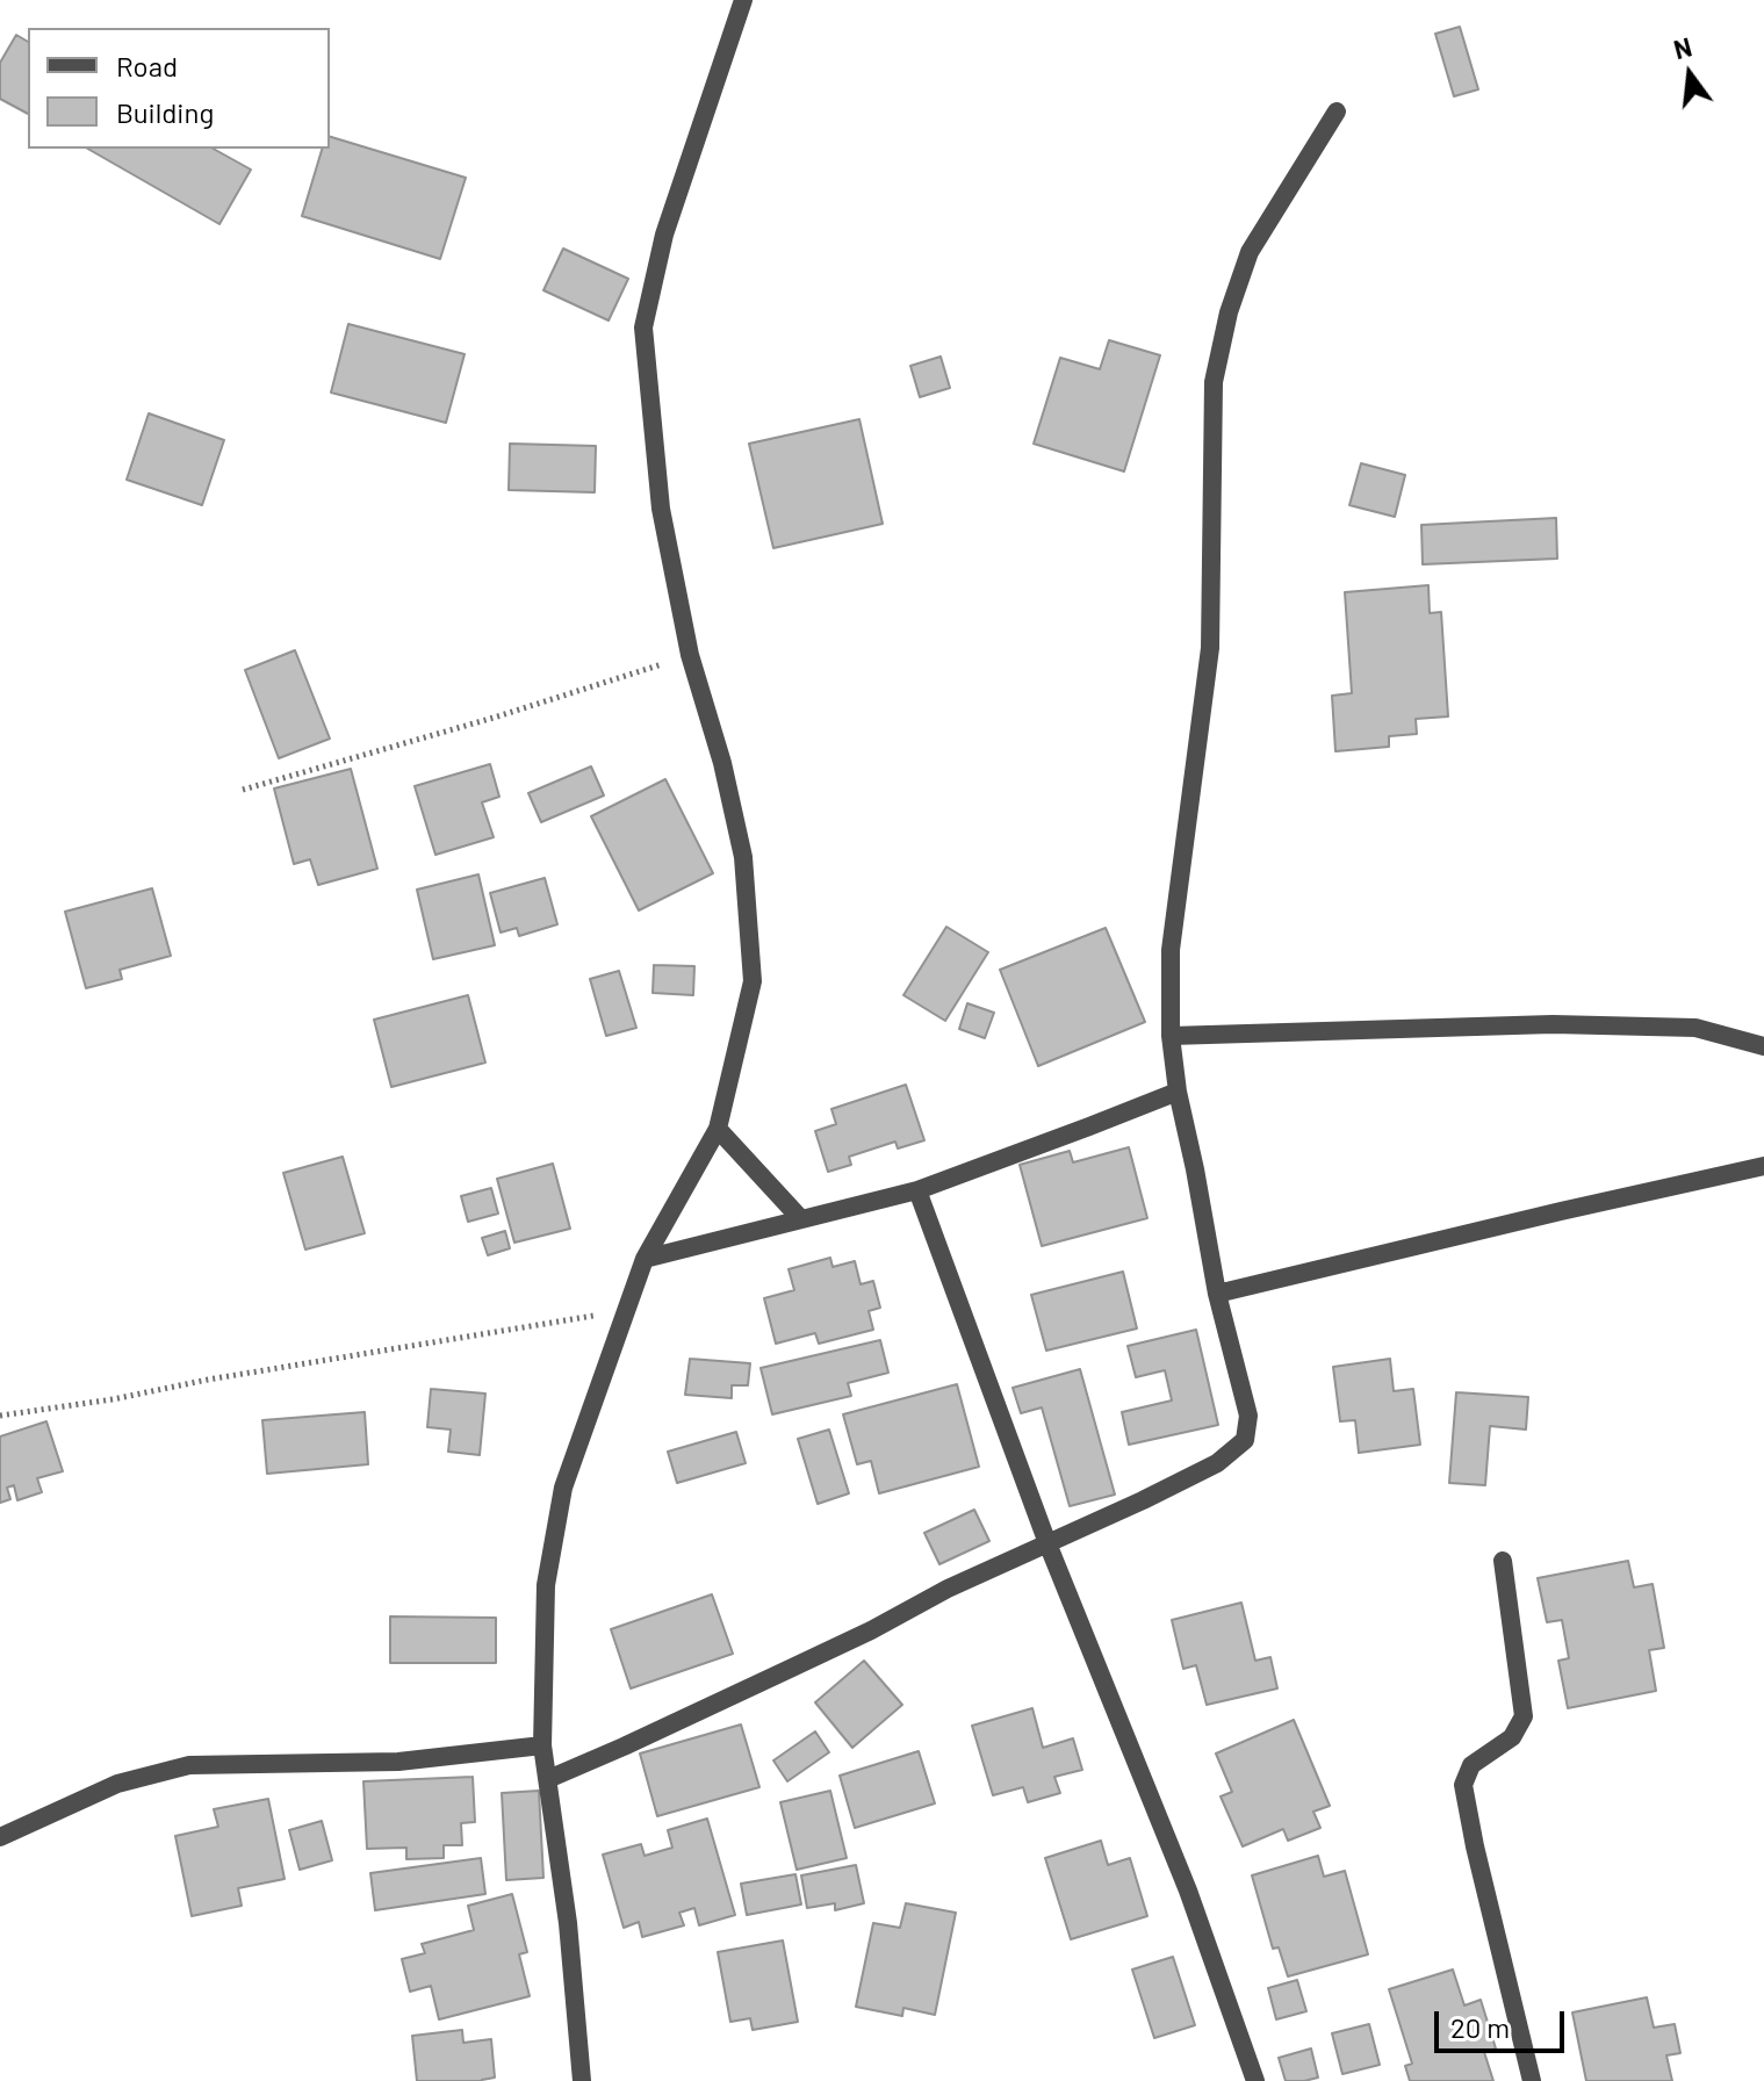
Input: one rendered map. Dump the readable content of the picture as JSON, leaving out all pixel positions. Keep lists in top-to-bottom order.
{
  "legend": ["Road", "Building"],
  "scale_bar": "20 m",
  "north": "top"
}
